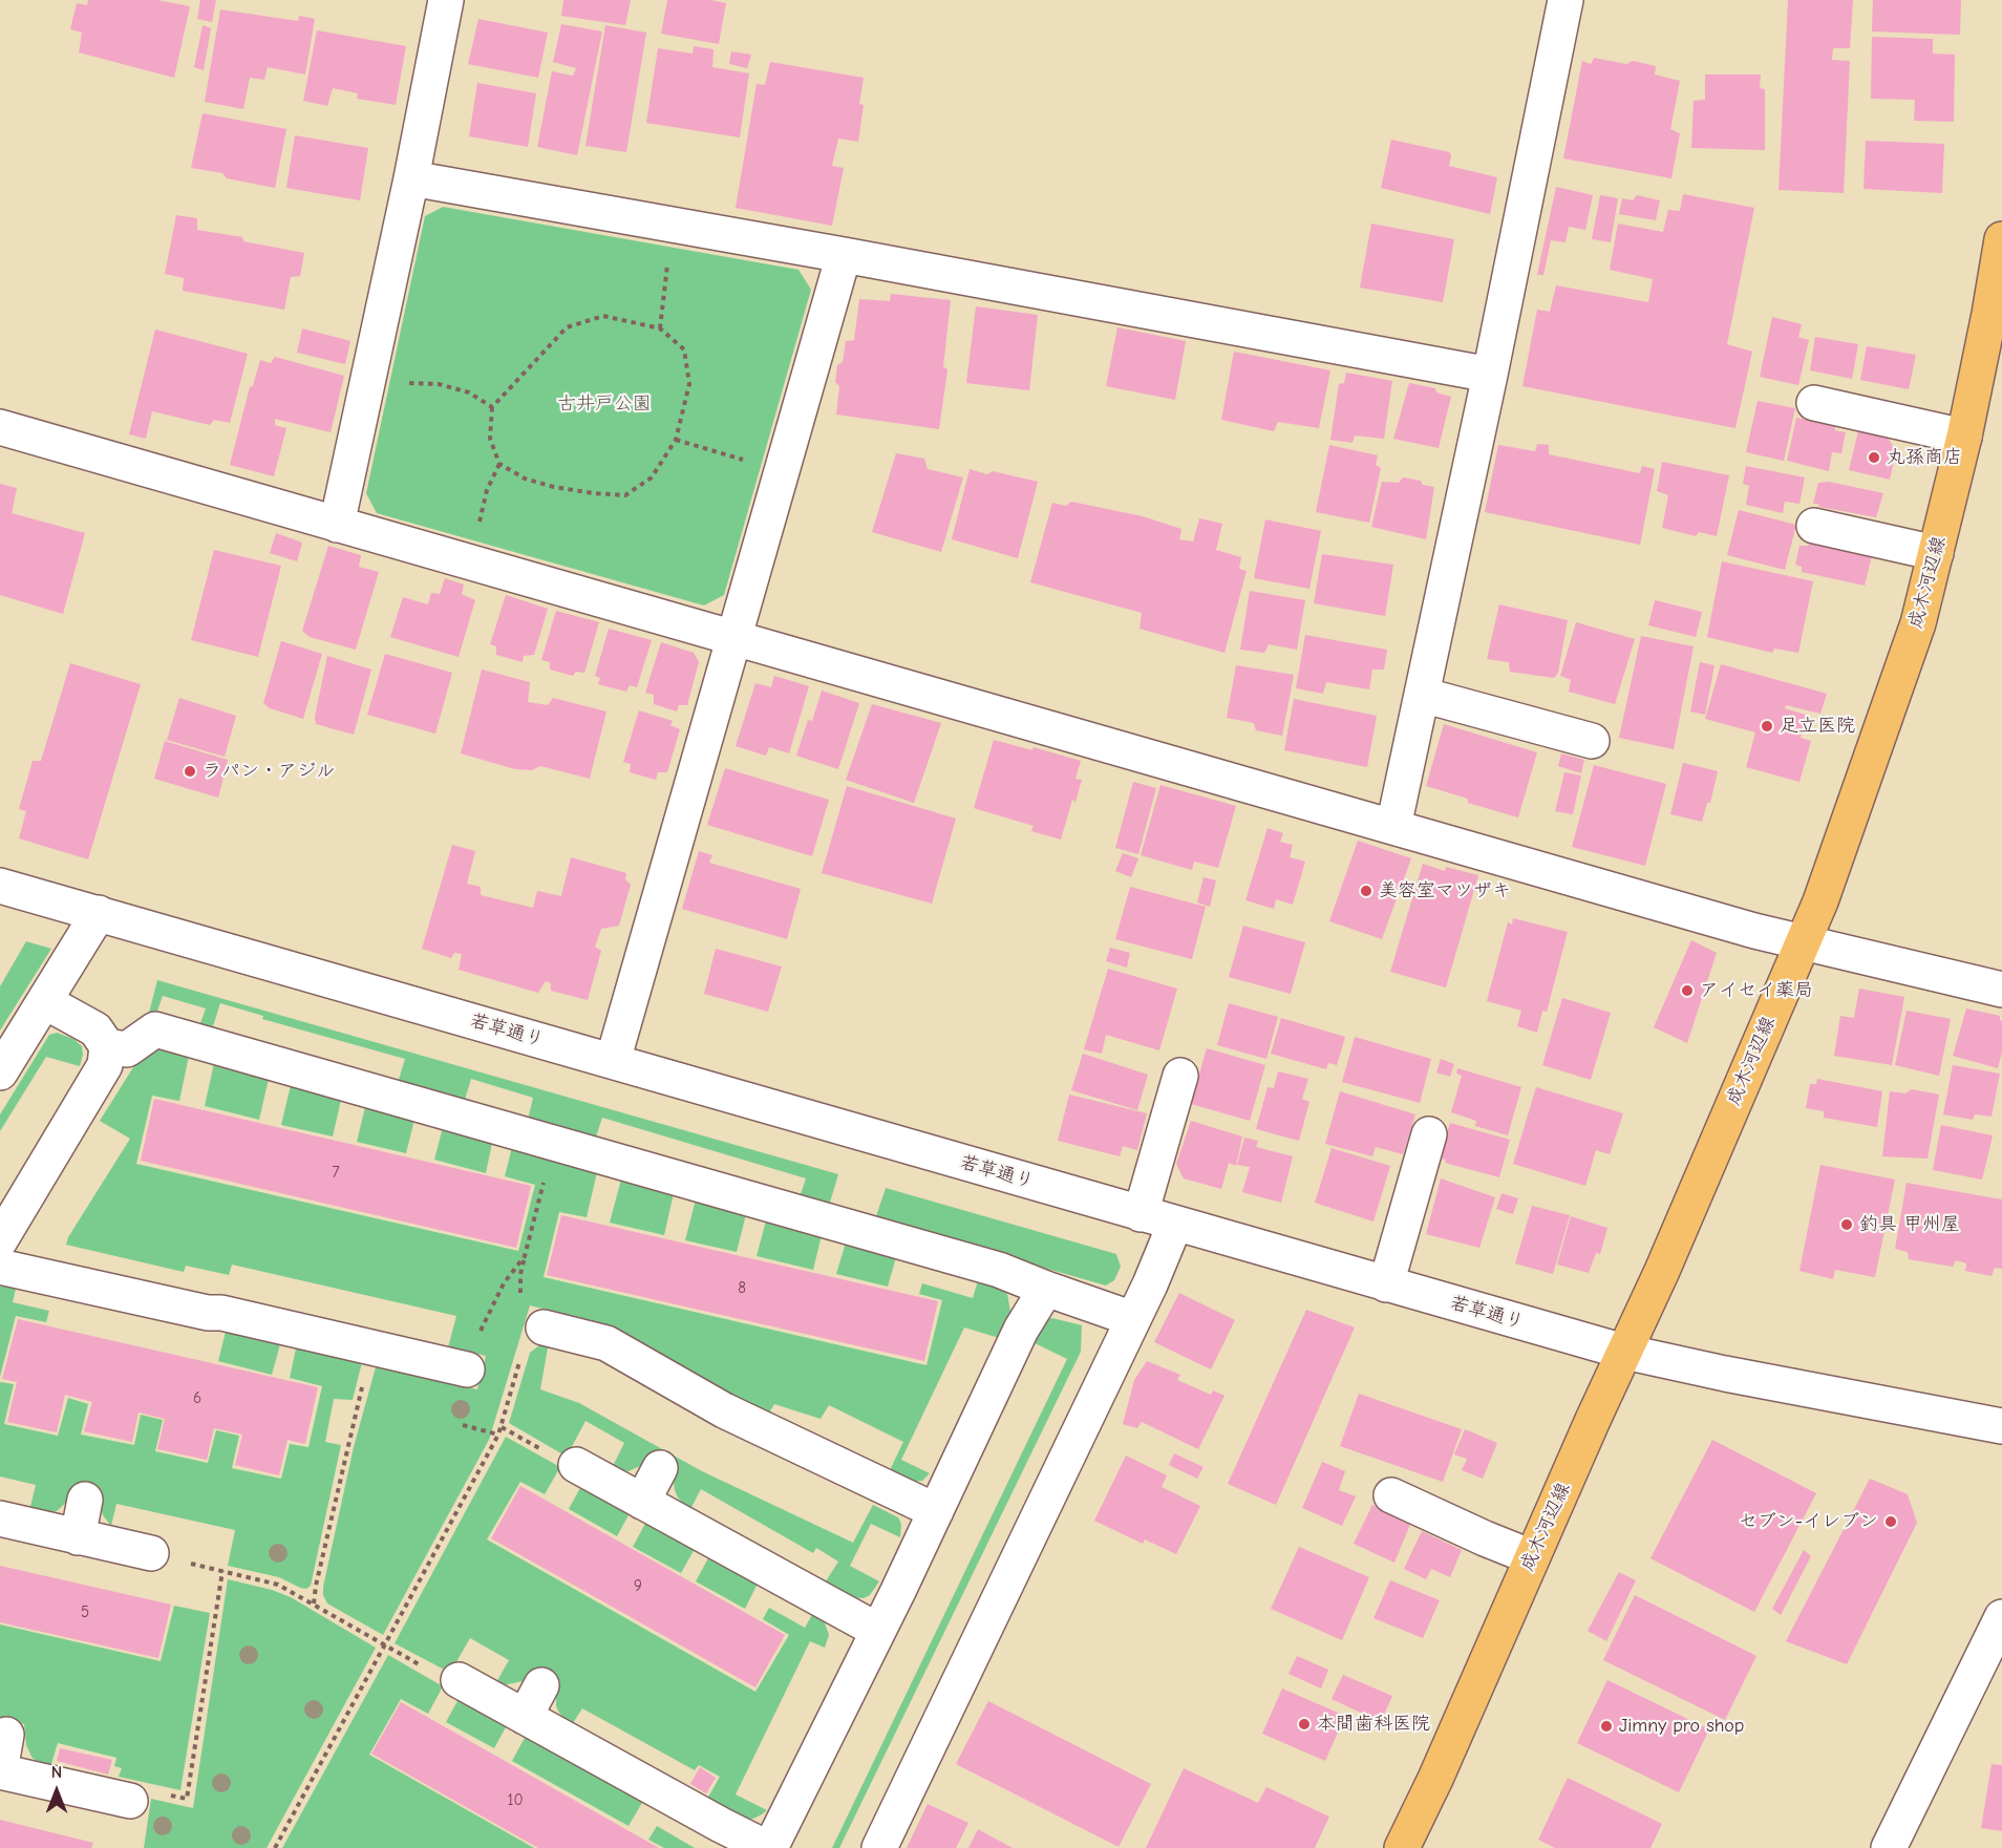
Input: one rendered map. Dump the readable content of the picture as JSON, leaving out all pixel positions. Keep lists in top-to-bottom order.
{
  "streets": {
    "main road": ["成木河辺線"],
    "street": ["若草通り"]
  },
  "crossings": [
    ["成木河辺線", "若草通り"]
  ],
  "parks": ["古井戸公園"],
  "places": [
    "丸孫商店",
    "足立医院",
    "ラパン・アジル",
    "美容室マツザキ",
    "アイセイ薬局",
    "釣具 甲州屋",
    "セブン-イレブン",
    "本間歯科医院",
    "Jimny pro shop"
  ],
  "house_numbers": [
    "7",
    "8",
    "6",
    "9",
    "5",
    "10"
  ],
  "north": "top"
}
